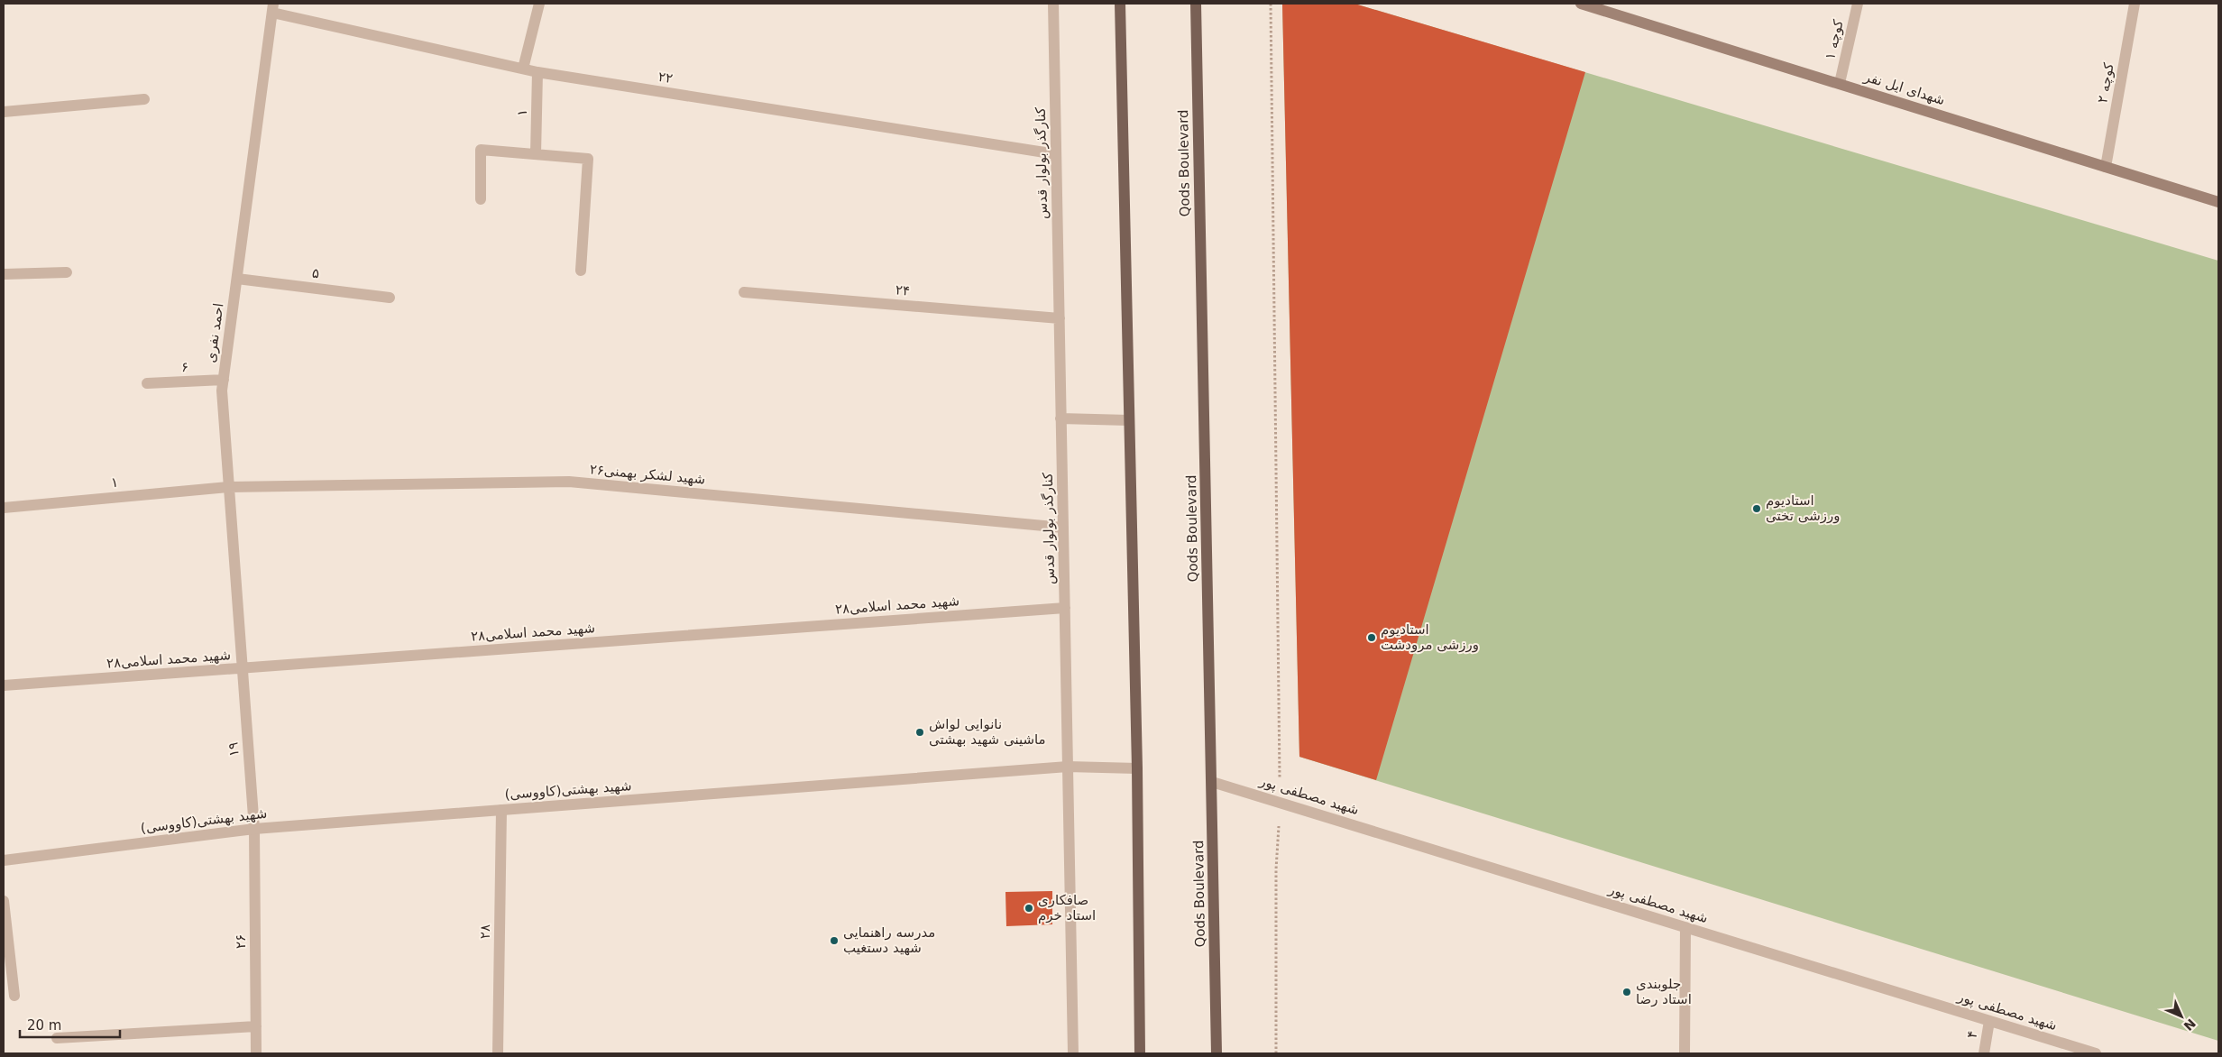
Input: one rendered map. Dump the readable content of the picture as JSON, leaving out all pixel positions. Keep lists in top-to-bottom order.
{
  "streets": {
    "main road": ["شهدای ایل نفر", "Qods Boulevard"],
    "street": [
      "کوچه ۱",
      "۲۲",
      "کوچه ۲",
      "۱",
      "کنارگذر بولوار قدس",
      "۵",
      "۲۴",
      "احمد نفری",
      "۶",
      "شهید لشکر بهمنی۲۶",
      "شهید محمد اسلامی۲۸",
      "۱۹",
      "شهید بهشتی(کاووسی)",
      "شهید مصطفی پور",
      "۲۸",
      "۲۶",
      "۴"
    ]
  },
  "crossings": [
    ["کوچه ۱", "شهدای ایل نفر"],
    ["۲۲", "۱"],
    ["۲۲", "کنارگذر بولوار قدس"],
    ["۲۲", "احمد نفری"],
    ["کوچه ۲", "شهدای ایل نفر"],
    ["۱", "احمد نفری"],
    ["۱", "شهید لشکر بهمنی۲۶"],
    ["کنارگذر بولوار قدس", "۲۴"],
    ["کنارگذر بولوار قدس", "شهید لشکر بهمنی۲۶"],
    ["کنارگذر بولوار قدس", "شهید محمد اسلامی۲۸"],
    ["کنارگذر بولوار قدس", "شهید بهشتی(کاووسی)"],
    ["Qods Boulevard", "شهید مصطفی پور"],
    ["۵", "احمد نفری"],
    ["احمد نفری", "۶"],
    ["احمد نفری", "شهید لشکر بهمنی۲۶"],
    ["احمد نفری", "شهید محمد اسلامی۲۸"],
    ["احمد نفری", "۱۹"],
    ["شهید محمد اسلامی۲۸", "۱۹"],
    ["۱۹", "شهید بهشتی(کاووسی)"],
    ["۱۹", "۲۶"],
    ["شهید بهشتی(کاووسی)", "۲۸"],
    ["شهید بهشتی(کاووسی)", "۲۶"],
    ["شهید مصطفی پور", "۴"]
  ],
  "places": [
    "استادیوم ورزشی تختی",
    "استادیوم ورزشی مرودشت",
    "نانوایی لواش ماشینی شهید بهشتی",
    "صافکاری استاد خرم",
    "مدرسه راهنمایی شهید دستغیب",
    "جلوبندی استاد رضا"
  ],
  "scale_bar": "20 m",
  "north": "bottom right"
}
